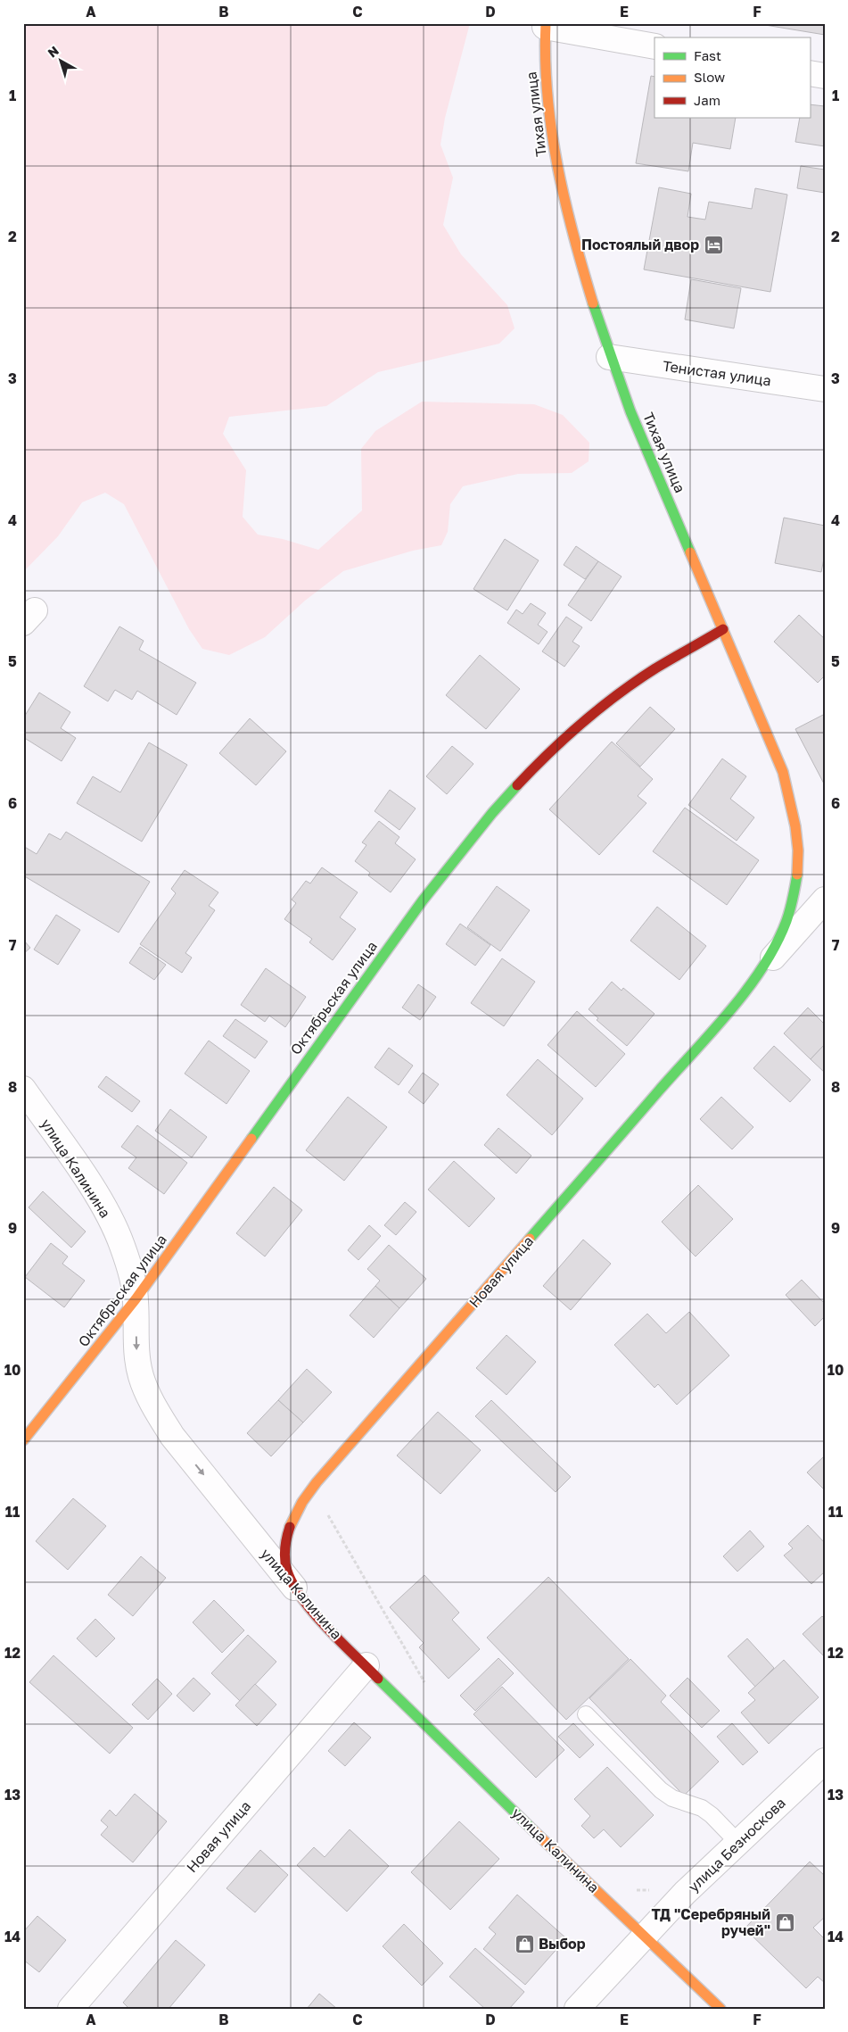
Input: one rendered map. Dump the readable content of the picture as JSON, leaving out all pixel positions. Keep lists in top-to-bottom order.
{
  "streets": {
    "street": [
      "Тихая улица",
      "Тенистая улица",
      "Октябрьская улица",
      "улица Калинина",
      "Новая улица",
      "улица Безноскова"
    ]
  },
  "crossings": [
    ["Тихая улица", "Тенистая улица"],
    ["Тихая улица", "Октябрьская улица"],
    ["Тихая улица", "Новая улица"],
    ["Октябрьская улица", "улица Калинина"],
    ["улица Калинина", "Новая улица"],
    ["улица Калинина", "улица Безноскова"]
  ],
  "places": {
    "hotel": ["Постоялый двор"],
    "shop": ["ТД \"Серебряный ручей\"", "Выбор"]
  },
  "legend": ["Fast", "Slow", "Jam"],
  "north": "top left",
  "grid": {
    "columns": [
      "A",
      "B",
      "C",
      "D",
      "E",
      "F"
    ],
    "rows": [
      "1",
      "2",
      "3",
      "4",
      "5",
      "6",
      "7",
      "8",
      "9",
      "10",
      "11",
      "12",
      "13",
      "14"
    ]
  }
}
